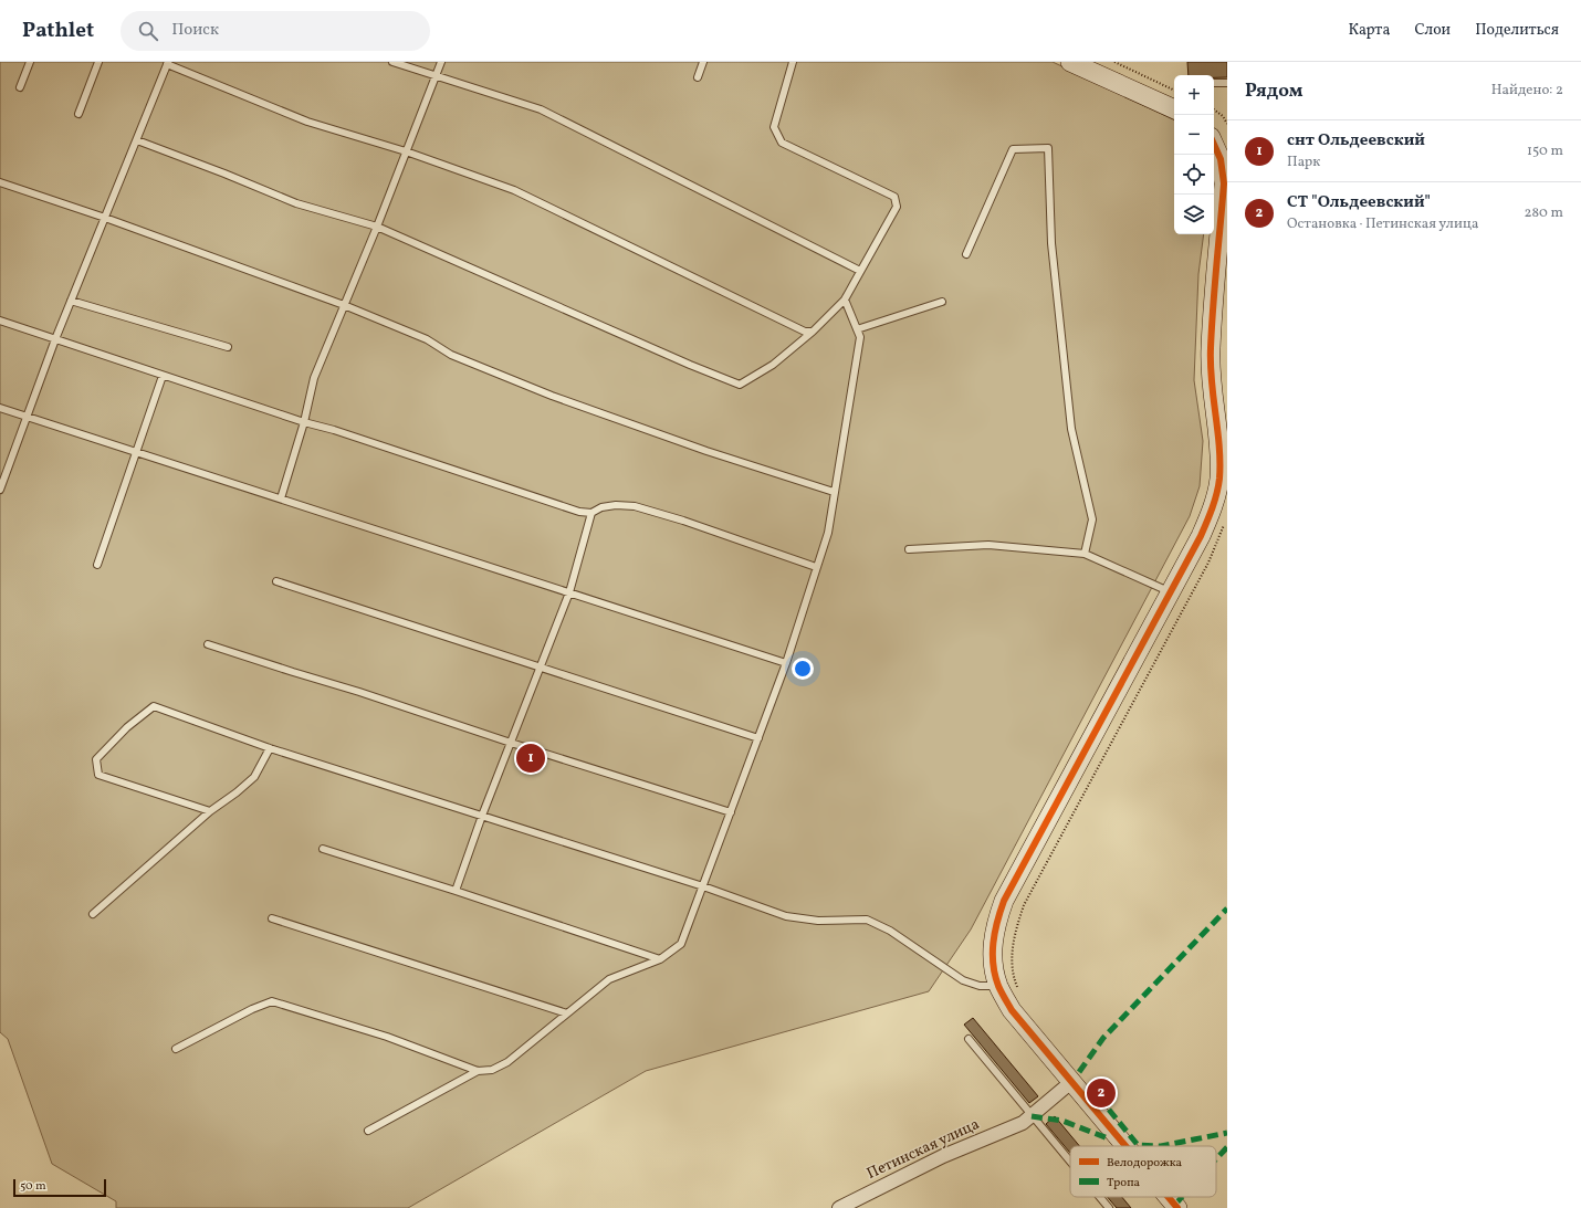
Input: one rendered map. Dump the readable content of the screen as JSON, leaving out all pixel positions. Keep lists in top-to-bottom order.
{
  "streets": {
    "street": ["Петинская улица"]
  },
  "legend": ["Велодорожка", "Тропа"],
  "scale_bar": "50 m",
  "page": {
    "header": "Pathlet",
    "search": "Поиск",
    "nav": ["Карта", "Слои", "Поделиться"],
    "heading": ["Рядом", "Найдено: 2"],
    "map_buttons": ["+", "−"],
    "list": [
      {
        "mark": "1",
        "name": "снт Ольдеевский",
        "note": "Парк",
        "value": "150 m"
      },
      {
        "mark": "2",
        "name": "СТ \"Ольдеевский\"",
        "note": "Остановка · Петинская улица",
        "value": "280 m"
      }
    ],
    "pins": ["1", "2"],
    "scale": "50 m"
  }
}
